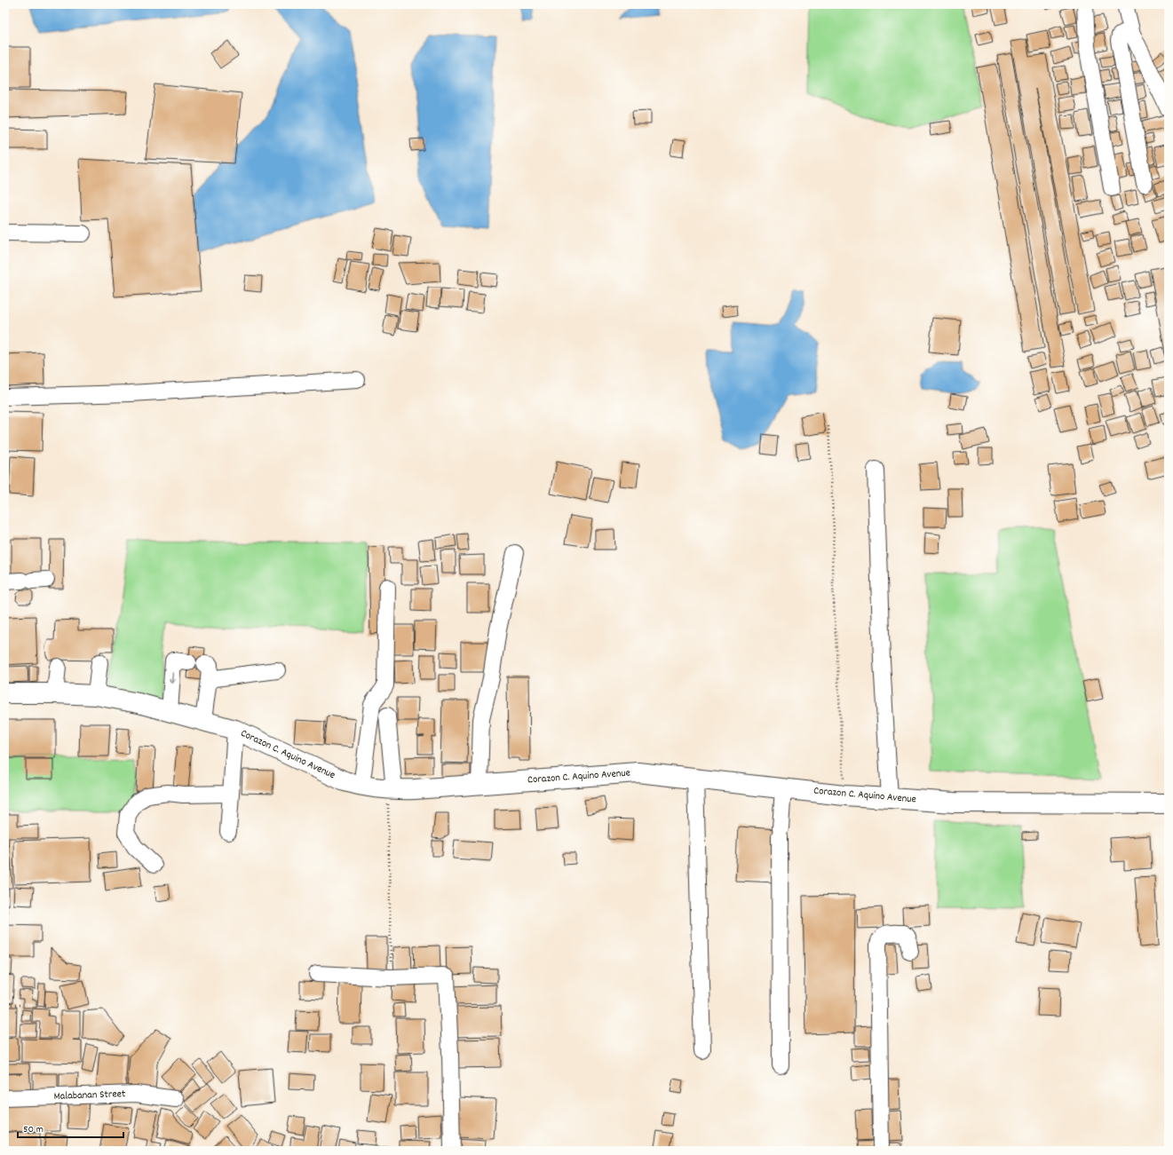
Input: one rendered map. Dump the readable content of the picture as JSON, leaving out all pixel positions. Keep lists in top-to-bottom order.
{
  "streets": {
    "main road": ["Corazon C. Aquino Avenue"],
    "street": ["Malabanan Street"]
  },
  "scale_bar": "50 m"
}
